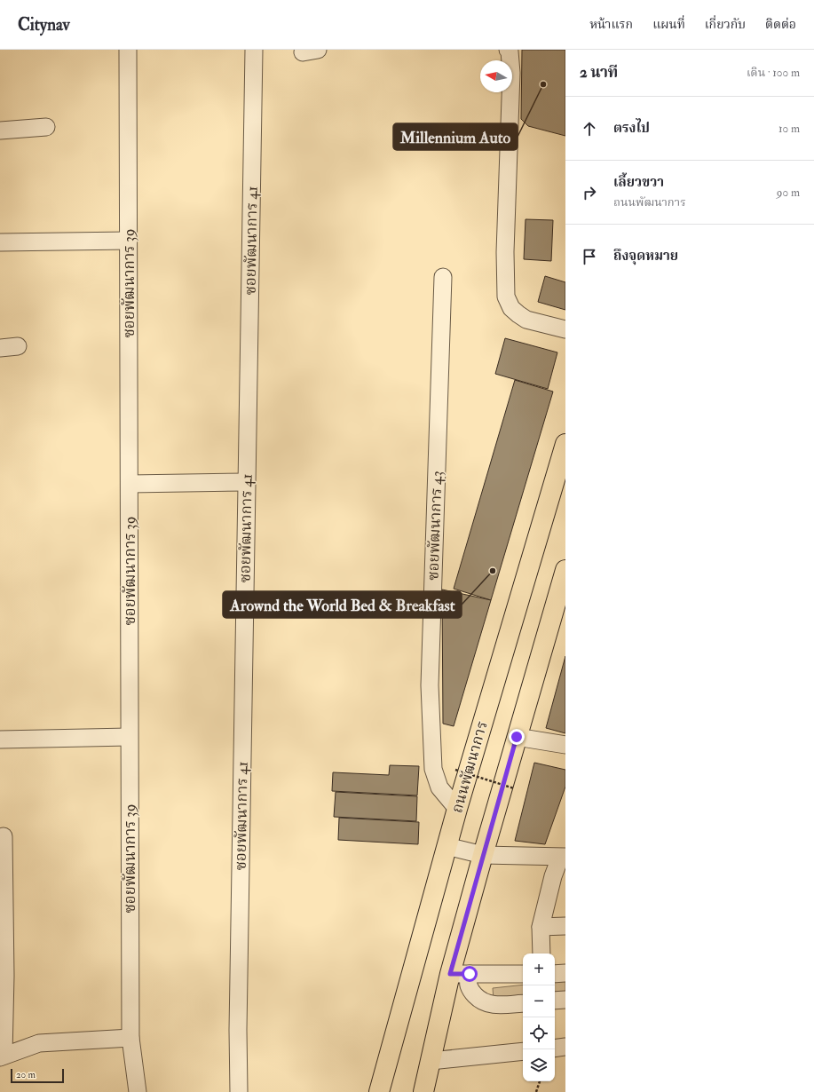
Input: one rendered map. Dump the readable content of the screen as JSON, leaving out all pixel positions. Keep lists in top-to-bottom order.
{
  "streets": {
    "main road": ["ถนนพัฒนาการ"],
    "street": ["ซอยพัฒนาการ 41", "ซอยพัฒนาการ 39", "ซอยพัฒนาการ 43"]
  },
  "crossings": [
    ["ซอยพัฒนาการ 43", "ถนนพัฒนาการ"]
  ],
  "places": ["Millennium Auto", "Arownd the World Bed & Breakfast"],
  "scale_bar": "20 m",
  "north": "left",
  "page": {
    "header": "Citynav",
    "nav": [
      "หน้าแรก",
      "แผนที่",
      "เกี่ยวกับ",
      "ติดต่อ"
    ],
    "heading": ["2 นาที", "เดิน · 100 m"],
    "list": [
      ["ตรงไป", "10 m"],
      ["เลี้ยวขวา", "ถนนพัฒนาการ", "90 m"],
      "ถึงจุดหมาย"
    ],
    "map_buttons": ["+", "−"],
    "scale": "20 m"
  }
}
